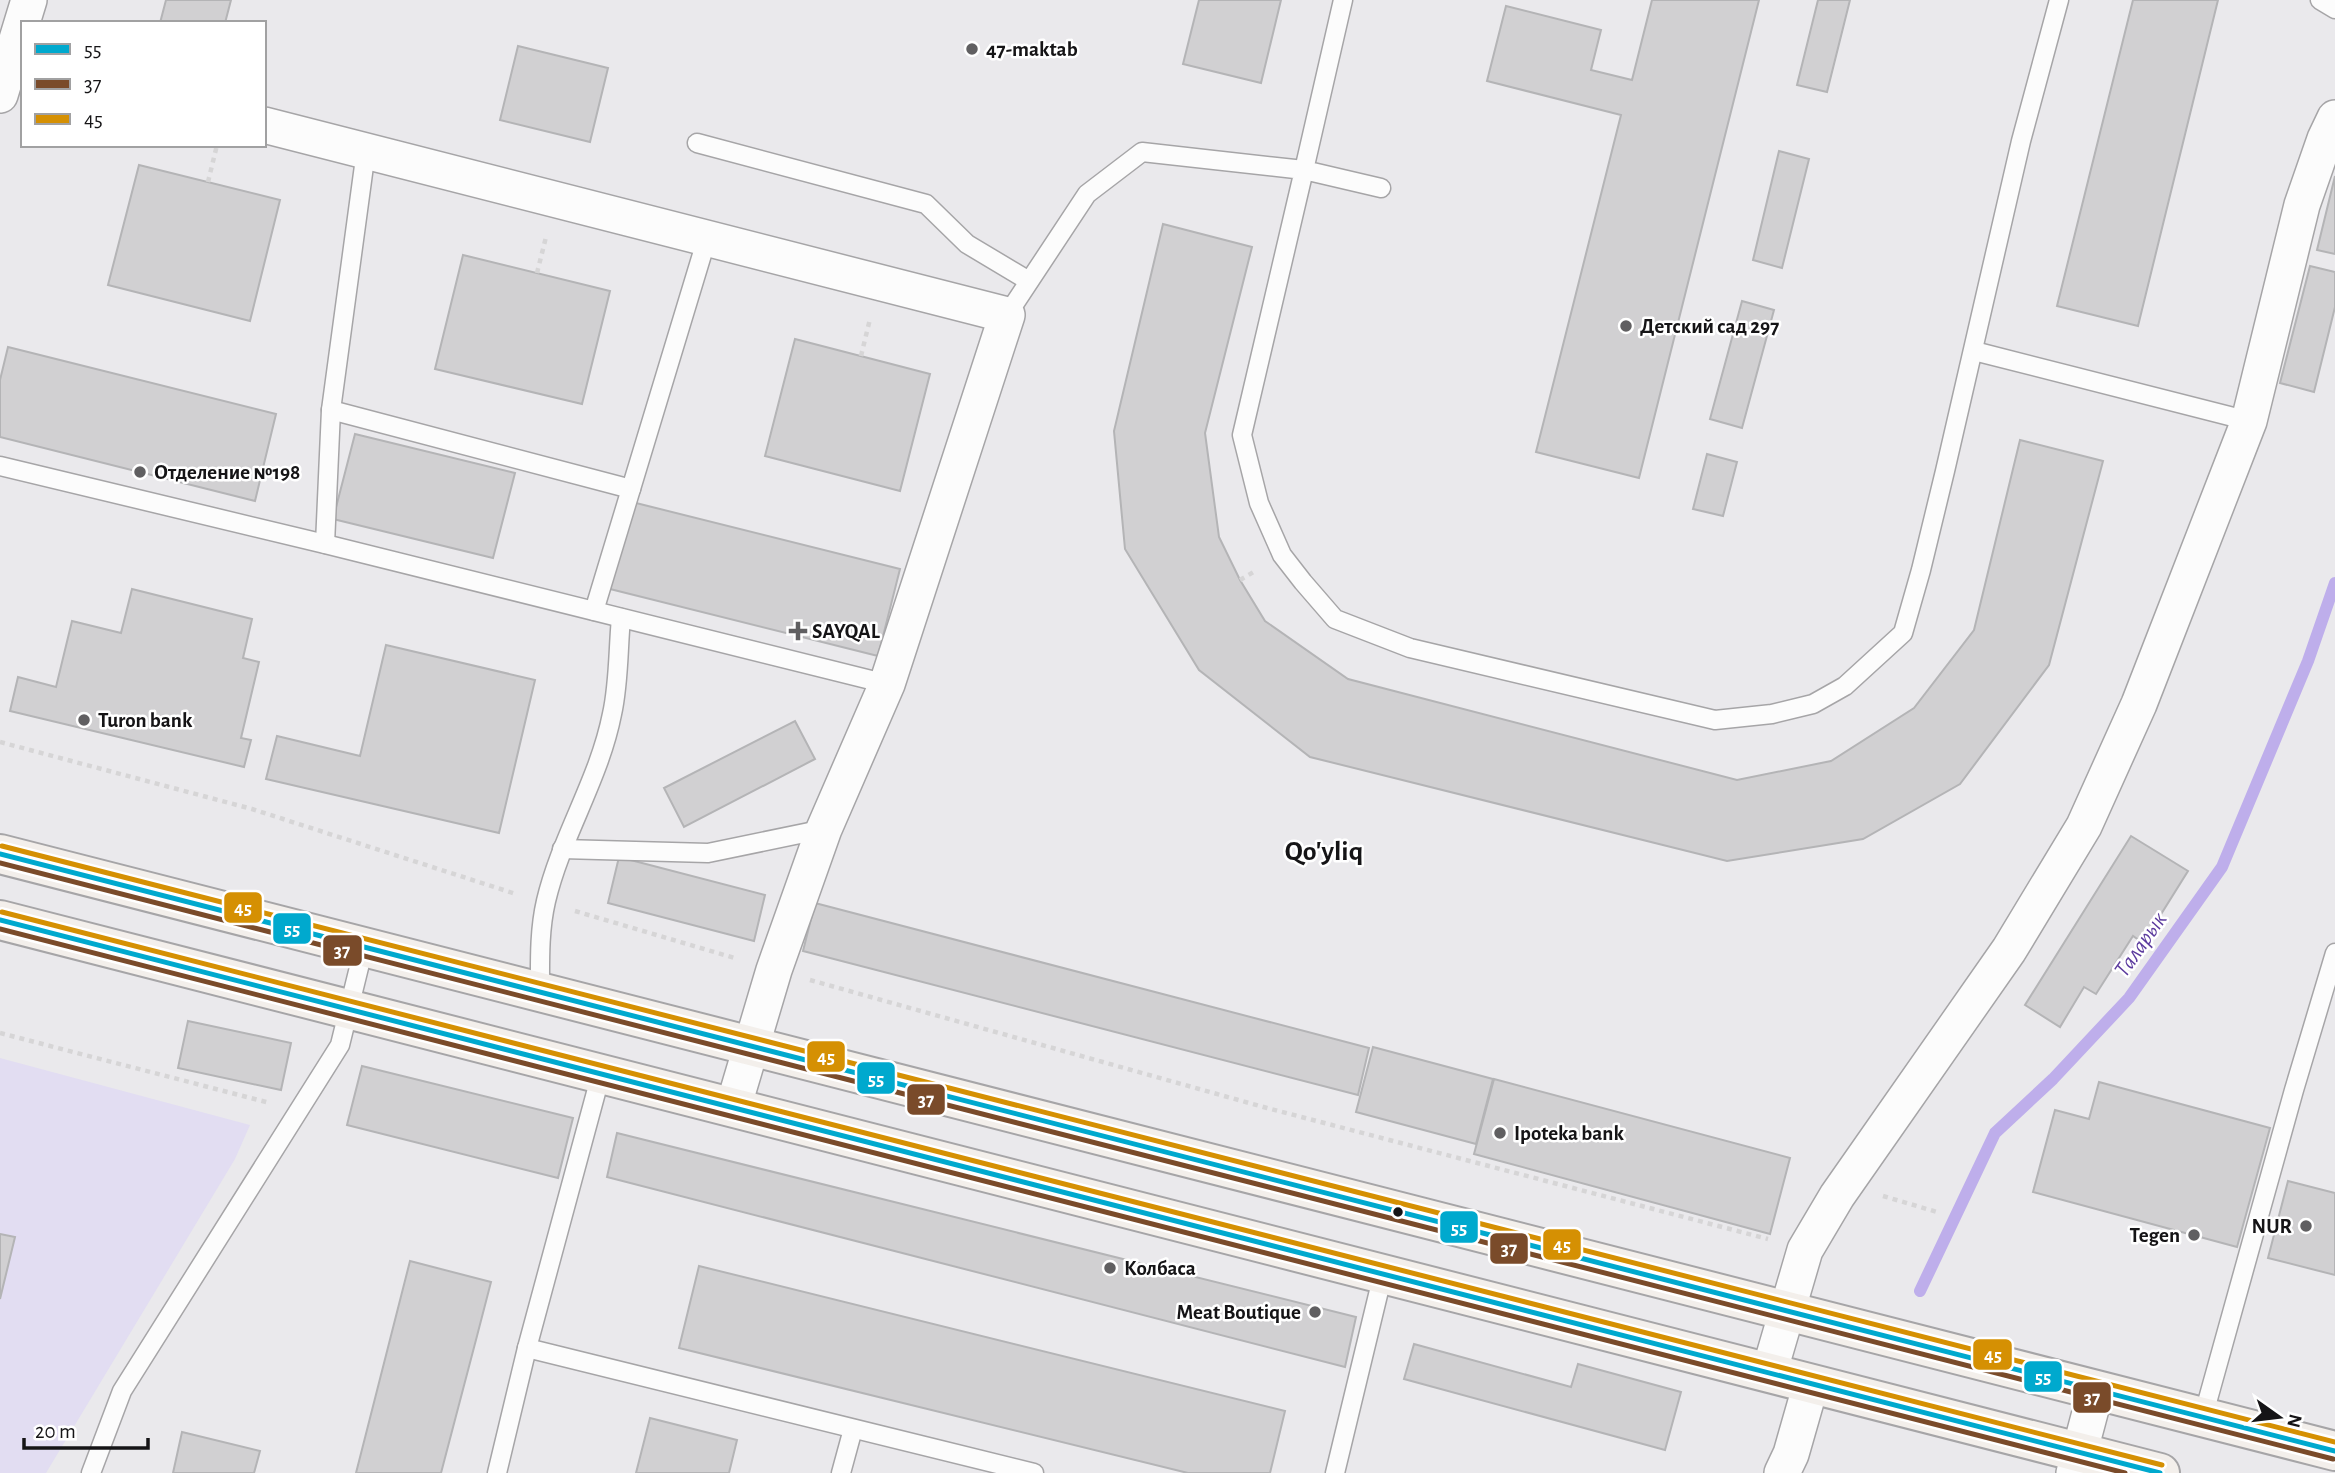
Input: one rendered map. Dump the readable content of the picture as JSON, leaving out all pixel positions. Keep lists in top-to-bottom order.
{
  "districts": ["Qo'yliq"],
  "water": ["Таларык"],
  "places": {
    "other": [
      "47-maktab",
      "Детский сад 297",
      "Отделение №198",
      "Turon bank",
      "Ipoteka bank",
      "NUR",
      "Tegen",
      "Колбаса",
      "Meat Boutique"
    ],
    "health": ["SAYQAL"]
  },
  "lines": ["transit line 45", "transit line 55", "transit line 37"],
  "legend": ["55", "37", "45"],
  "scale_bar": "20 m",
  "north": "right"
}
